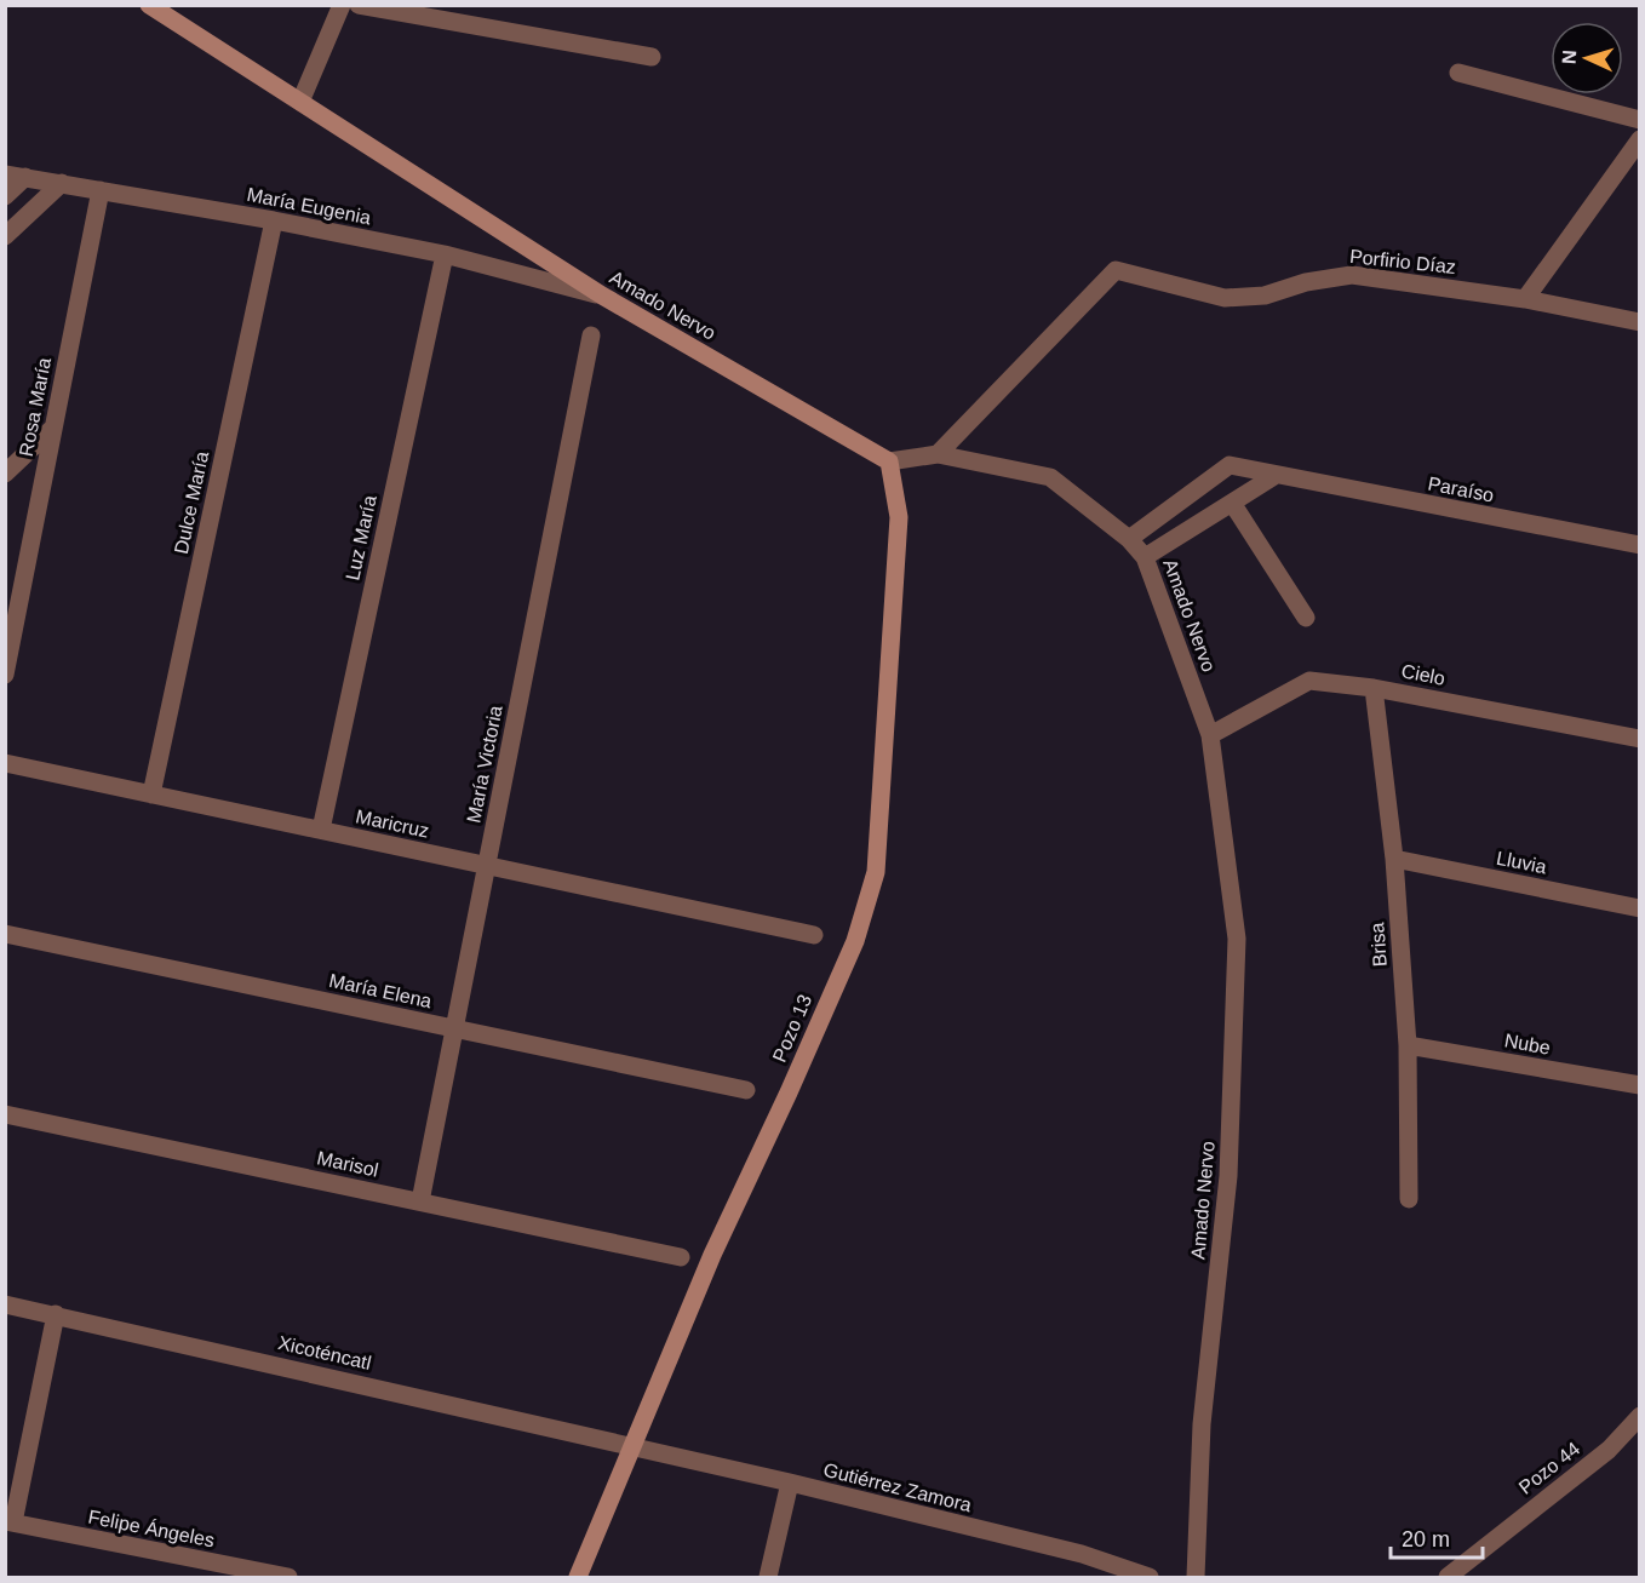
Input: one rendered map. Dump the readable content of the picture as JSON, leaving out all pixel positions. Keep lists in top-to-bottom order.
{
  "streets": {
    "main road": ["Amado Nervo", "Pozo 13"],
    "street": [
      "María Eugenia",
      "Porfirio Díaz",
      "Rosa María",
      "Paraíso",
      "Dulce María",
      "Luz María",
      "Cielo",
      "María Victoria",
      "Maricruz",
      "Lluvia",
      "Brisa",
      "María Elena",
      "Nube",
      "Marisol",
      "Xicoténcatl",
      "Pozo 44",
      "Gutiérrez Zamora",
      "Felipe Ángeles"
    ]
  },
  "crossings": [
    ["María Eugenia", "Amado Nervo"],
    ["María Eugenia", "Rosa María"],
    ["María Eugenia", "Dulce María"],
    ["María Eugenia", "Luz María"],
    ["Porfirio Díaz", "Amado Nervo"],
    ["Amado Nervo", "Paraíso"],
    ["Amado Nervo", "Cielo"],
    ["Amado Nervo", "Pozo 13"],
    ["Dulce María", "Maricruz"],
    ["Luz María", "Maricruz"],
    ["Cielo", "Brisa"],
    ["María Victoria", "Maricruz"],
    ["María Victoria", "María Elena"],
    ["María Victoria", "Marisol"],
    ["Lluvia", "Brisa"],
    ["Brisa", "Nube"],
    ["Pozo 13", "Xicoténcatl"],
    ["Pozo 13", "Gutiérrez Zamora"],
    ["Xicoténcatl", "Gutiérrez Zamora"]
  ],
  "scale_bar": "20 m",
  "north": "left"
}
